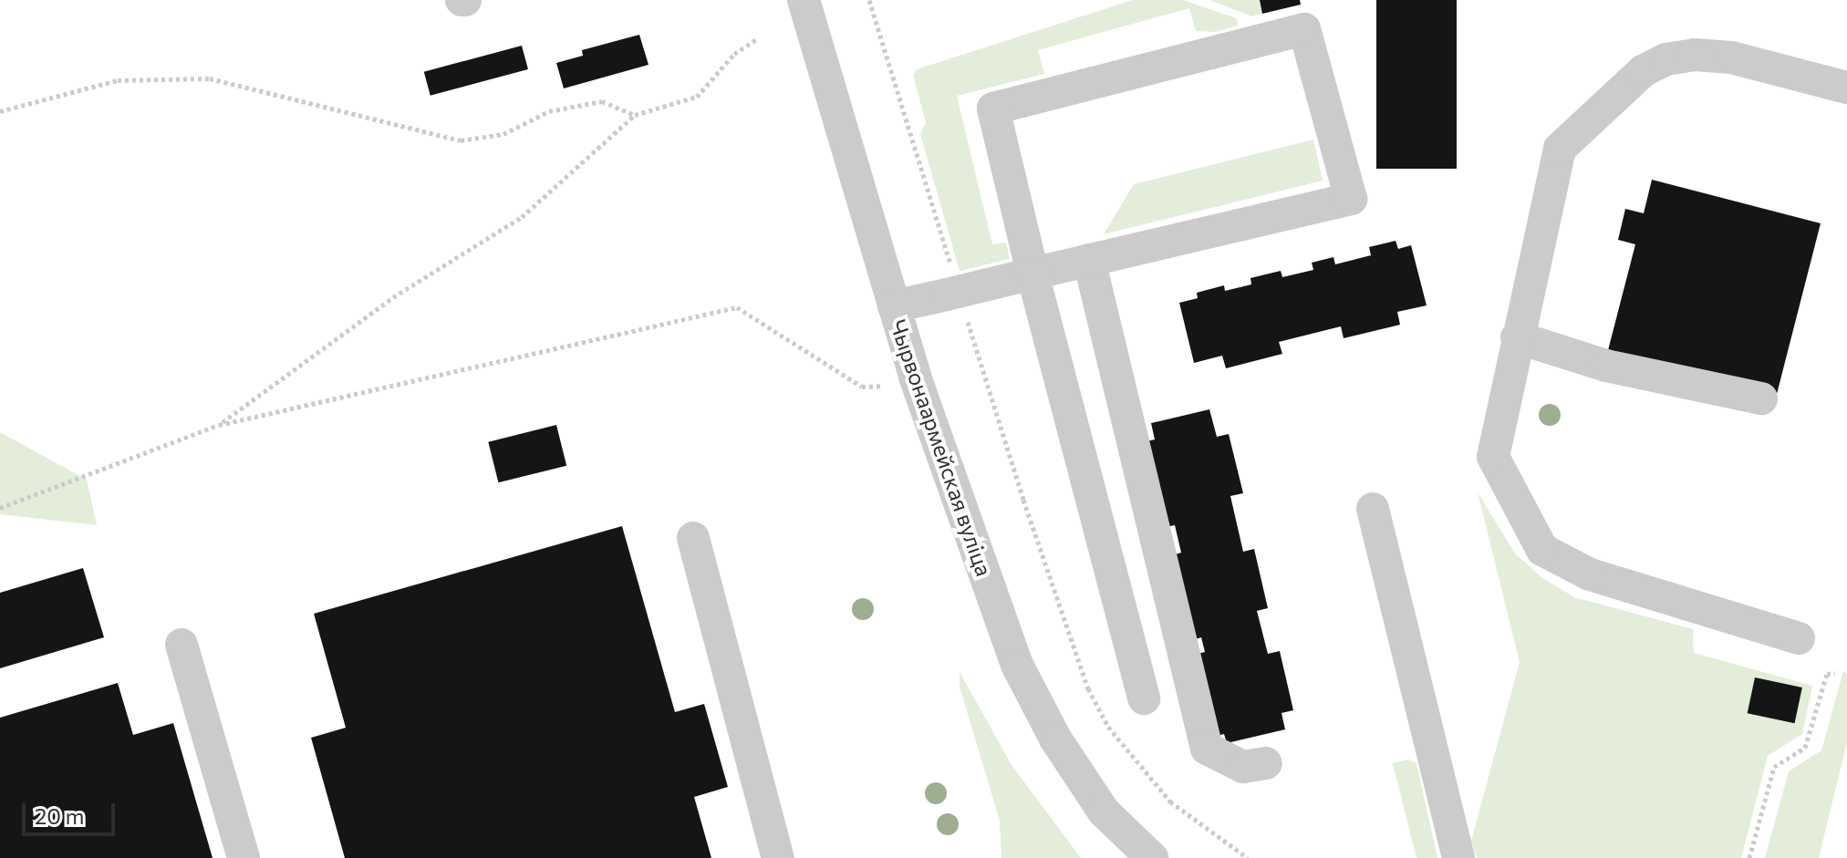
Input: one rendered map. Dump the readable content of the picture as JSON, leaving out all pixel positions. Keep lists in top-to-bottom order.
{
  "streets": {
    "street": ["Чырвонаармейская вуліца"]
  },
  "scale_bar": "20 m"
}
